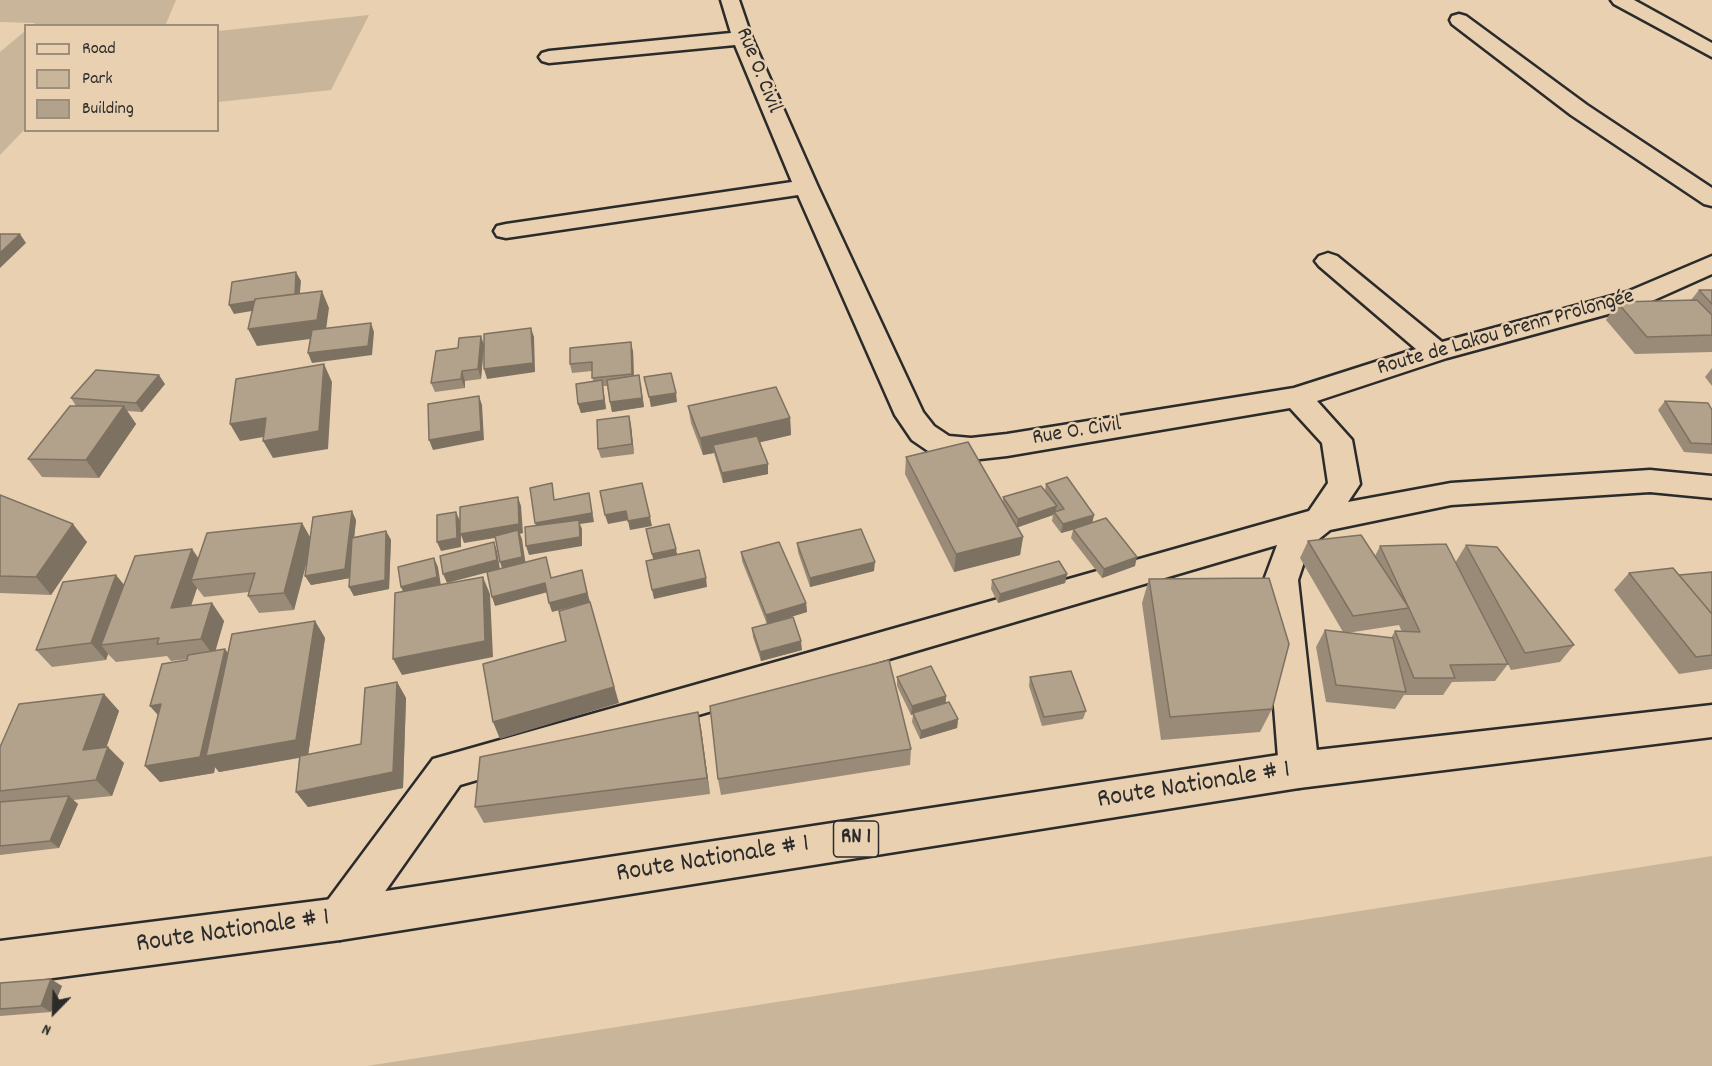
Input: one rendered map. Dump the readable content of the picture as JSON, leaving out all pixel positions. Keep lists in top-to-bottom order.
{
  "streets": {
    "street": [
      "Rue O. Civil",
      "Route de Lakou Brenn Prolongée",
      "Route Nationale # 1",
      "RN 1"
    ]
  },
  "crossings": [
    ["Rue O. Civil", "Route de Lakou Brenn Prolongée"]
  ],
  "legend": ["Road", "Park", "Building"],
  "north": "bottom left"
}
